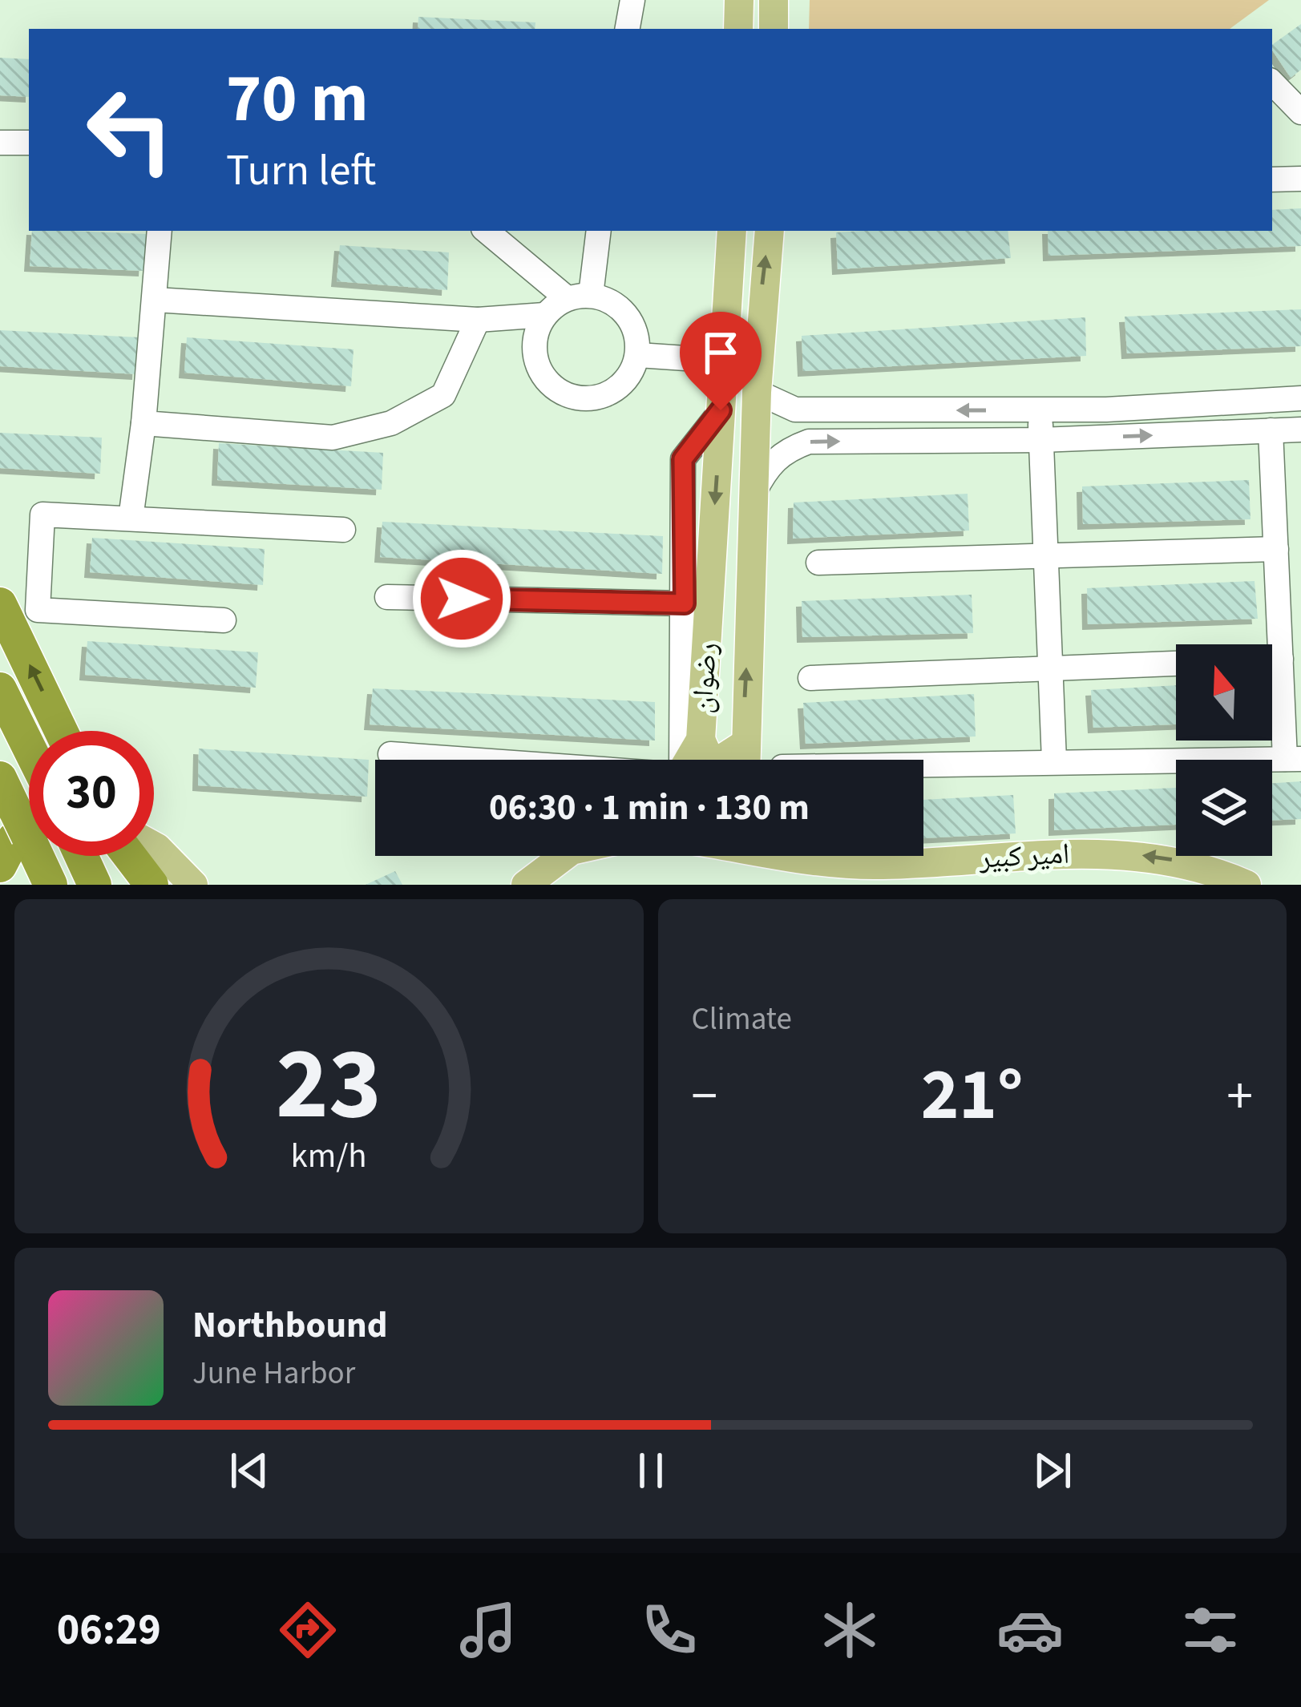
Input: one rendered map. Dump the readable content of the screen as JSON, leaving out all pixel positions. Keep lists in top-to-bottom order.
{
  "streets": {
    "main road": ["رضوان", "امیر کبیر"]
  },
  "one_way": ["امیر کبیر"],
  "north": "top",
  "page": {
    "turn": ["70 m", "Turn left"],
    "limit": "30",
    "trip": "06:30 · 1 min · 130 m",
    "tile": "Climate",
    "heat": ["−", "21°", "+"],
    "song": ["Northbound", "June Harbor"],
    "tabs": "06:29",
    "gauge": ["23", "km/h"]
  }
}
